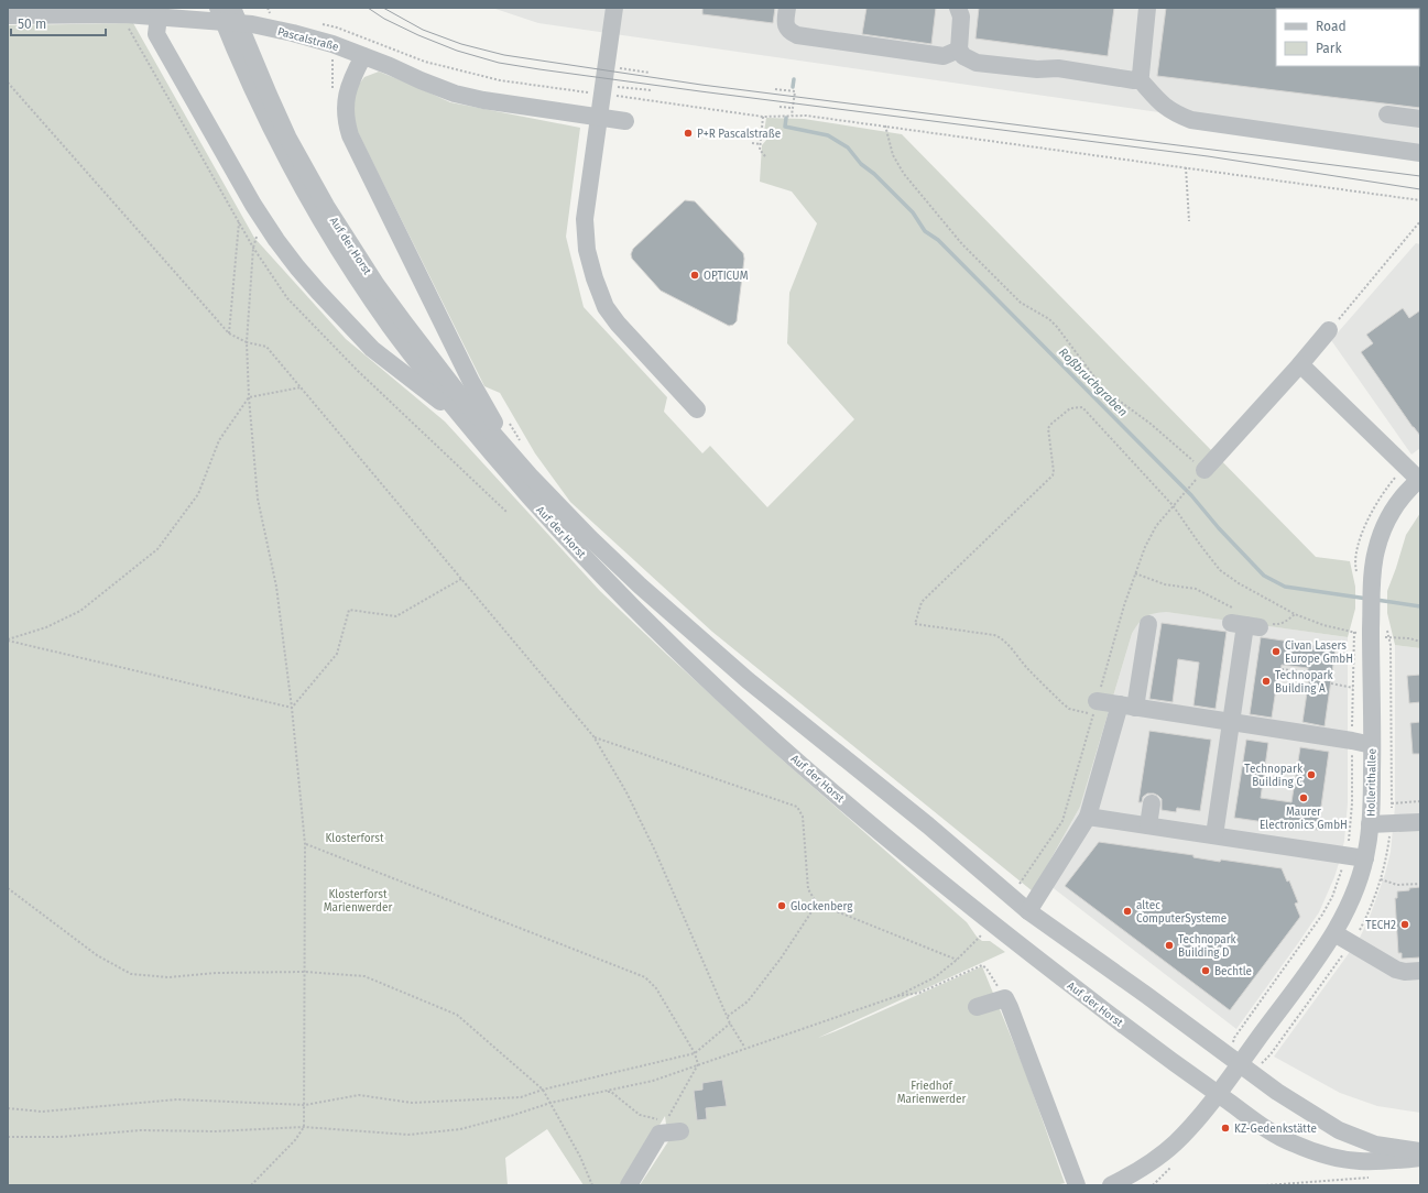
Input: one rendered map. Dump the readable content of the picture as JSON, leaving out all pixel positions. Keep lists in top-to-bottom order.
{
  "streets": {
    "street": ["Pascalstraße", "Auf der Horst", "Hollerithallee"]
  },
  "crossings": [
    ["Pascalstraße", "Auf der Horst"],
    ["Auf der Horst", "Hollerithallee"]
  ],
  "water": ["Roßbruchgraben"],
  "parks": ["Klosterforst", "Klosterforst Marienwerder", "Friedhof Marienwerder"],
  "places": [
    "P+R Pascalstraße",
    "OPTICUM",
    "Civan Lasers Europe GmbH",
    "Technopark Building A",
    "Technopark Building C",
    "Maurer Electronics GmbH",
    "Glockenberg",
    "altec ComputerSysteme",
    "TECH2",
    "Technopark Building D",
    "Bechtle",
    "KZ-Gedenkstätte"
  ],
  "legend": ["Road", "Park"],
  "scale_bar": "50 m"
}
